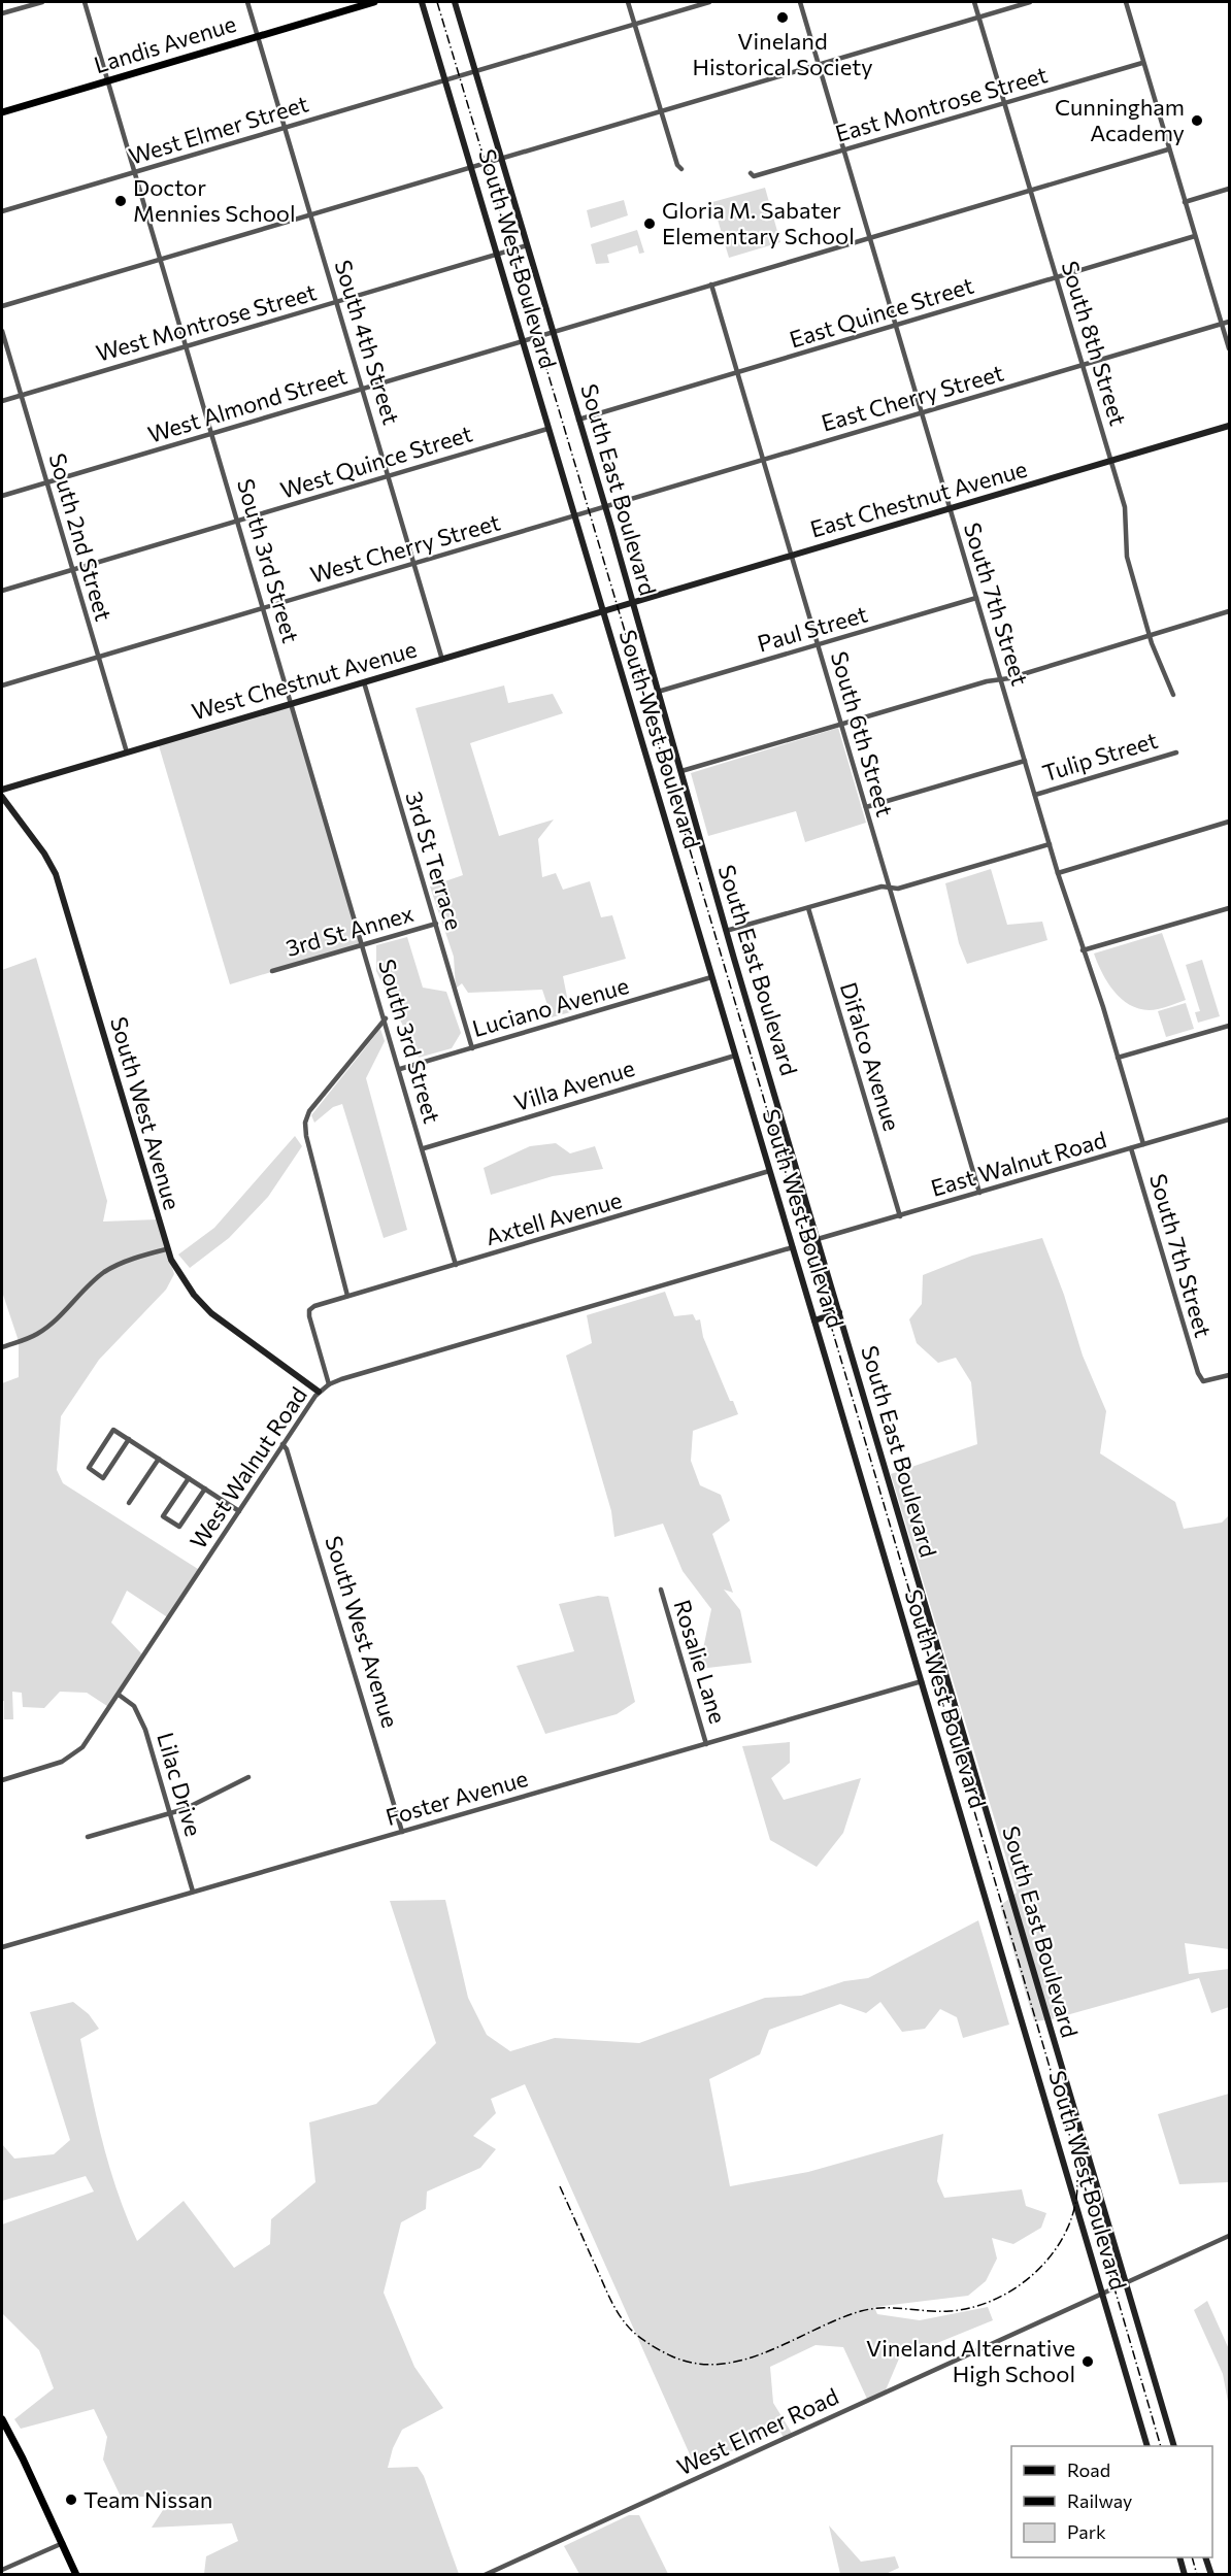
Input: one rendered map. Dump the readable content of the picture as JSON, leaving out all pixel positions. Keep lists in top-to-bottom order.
{
  "streets": {
    "main road": [
      "Landis Avenue",
      "South West Boulevard",
      "South East Boulevard",
      "East Chestnut Avenue",
      "West Chestnut Avenue",
      "South West Avenue"
    ],
    "street": [
      "East Montrose Street",
      "West Elmer Street",
      "East Quince Street",
      "West Montrose Street",
      "South 4th Street",
      "South 8th Street",
      "East Cherry Street",
      "West Almond Street",
      "West Quince Street",
      "South 2nd Street",
      "West Cherry Street",
      "South 3rd Street",
      "South 7th Street",
      "Paul Street",
      "South 6th Street",
      "Tulip Street",
      "3rd St Terrace",
      "3rd St Annex",
      "Luciano Avenue",
      "Difalco Avenue",
      "Villa Avenue",
      "East Walnut Road",
      "Axtell Avenue",
      "West Walnut Road",
      "Rosalie Lane",
      "Lilac Drive",
      "Foster Avenue",
      "West Elmer Road"
    ]
  },
  "crossings": [
    ["Landis Avenue", "South 4th Street"],
    ["Landis Avenue", "South 3rd Street"],
    ["East Montrose Street", "South 8th Street"],
    ["East Montrose Street", "South 7th Street"],
    ["West Elmer Street", "South West Boulevard"],
    ["West Elmer Street", "South 4th Street"],
    ["West Elmer Street", "South East Boulevard"],
    ["West Elmer Street", "South 3rd Street"],
    ["South West Boulevard", "West Montrose Street"],
    ["South West Boulevard", "West Almond Street"],
    ["South West Boulevard", "West Quince Street"],
    ["South West Boulevard", "West Cherry Street"],
    ["South West Boulevard", "West Chestnut Avenue"],
    ["South West Boulevard", "Luciano Avenue"],
    ["South West Boulevard", "Villa Avenue"],
    ["South West Boulevard", "Axtell Avenue"],
    ["South West Boulevard", "West Walnut Road"],
    ["South West Boulevard", "Foster Avenue"],
    ["South West Boulevard", "West Elmer Road"],
    ["East Quince Street", "South 8th Street"],
    ["East Quince Street", "South East Boulevard"],
    ["East Quince Street", "South 7th Street"],
    ["East Quince Street", "South 6th Street"],
    ["West Montrose Street", "South 4th Street"],
    ["West Montrose Street", "South East Boulevard"],
    ["West Montrose Street", "South 2nd Street"],
    ["West Montrose Street", "South 3rd Street"],
    ["South 4th Street", "West Almond Street"],
    ["South 4th Street", "West Quince Street"],
    ["South 4th Street", "West Cherry Street"],
    ["South 4th Street", "West Chestnut Avenue"],
    ["South 8th Street", "East Cherry Street"],
    ["South 8th Street", "West Almond Street"],
    ["South 8th Street", "East Chestnut Avenue"],
    ["East Cherry Street", "South East Boulevard"],
    ["East Cherry Street", "West Cherry Street"],
    ["East Cherry Street", "South 7th Street"],
    ["East Cherry Street", "South 6th Street"],
    ["West Almond Street", "South East Boulevard"],
    ["West Almond Street", "South 2nd Street"],
    ["West Almond Street", "South 3rd Street"],
    ["West Almond Street", "South 7th Street"],
    ["West Almond Street", "South 6th Street"],
    ["West Quince Street", "South 2nd Street"],
    ["West Quince Street", "South 3rd Street"],
    ["South East Boulevard", "East Chestnut Avenue"],
    ["South East Boulevard", "West Cherry Street"],
    ["South East Boulevard", "Paul Street"],
    ["South East Boulevard", "East Walnut Road"],
    ["South East Boulevard", "West Elmer Road"],
    ["East Chestnut Avenue", "South 7th Street"],
    ["East Chestnut Avenue", "West Chestnut Avenue"],
    ["East Chestnut Avenue", "South 6th Street"],
    ["South 2nd Street", "West Cherry Street"],
    ["South 2nd Street", "West Chestnut Avenue"],
    ["West Cherry Street", "South 3rd Street"],
    ["South 3rd Street", "West Chestnut Avenue"],
    ["South 3rd Street", "3rd St Annex"],
    ["South 3rd Street", "Luciano Avenue"],
    ["South 3rd Street", "Villa Avenue"],
    ["South 3rd Street", "Axtell Avenue"],
    ["South 7th Street", "Paul Street"],
    ["South 7th Street", "Tulip Street"],
    ["South 7th Street", "East Walnut Road"],
    ["Paul Street", "South 6th Street"],
    ["West Chestnut Avenue", "3rd St Terrace"],
    ["South 6th Street", "East Walnut Road"],
    ["3rd St Terrace", "3rd St Annex"],
    ["3rd St Terrace", "Luciano Avenue"],
    ["Difalco Avenue", "East Walnut Road"],
    ["South West Avenue", "West Walnut Road"],
    ["South West Avenue", "Foster Avenue"],
    ["Axtell Avenue", "West Walnut Road"],
    ["West Walnut Road", "Lilac Drive"],
    ["Rosalie Lane", "Foster Avenue"],
    ["Lilac Drive", "Foster Avenue"]
  ],
  "places": [
    "Vineland Historical Society",
    "Cunningham Academy",
    "Doctor Mennies School",
    "Gloria M. Sabater Elementary School",
    "Vineland Alternative High School",
    "Team Nissan"
  ],
  "legend": ["Road", "Railway", "Park"]
}
